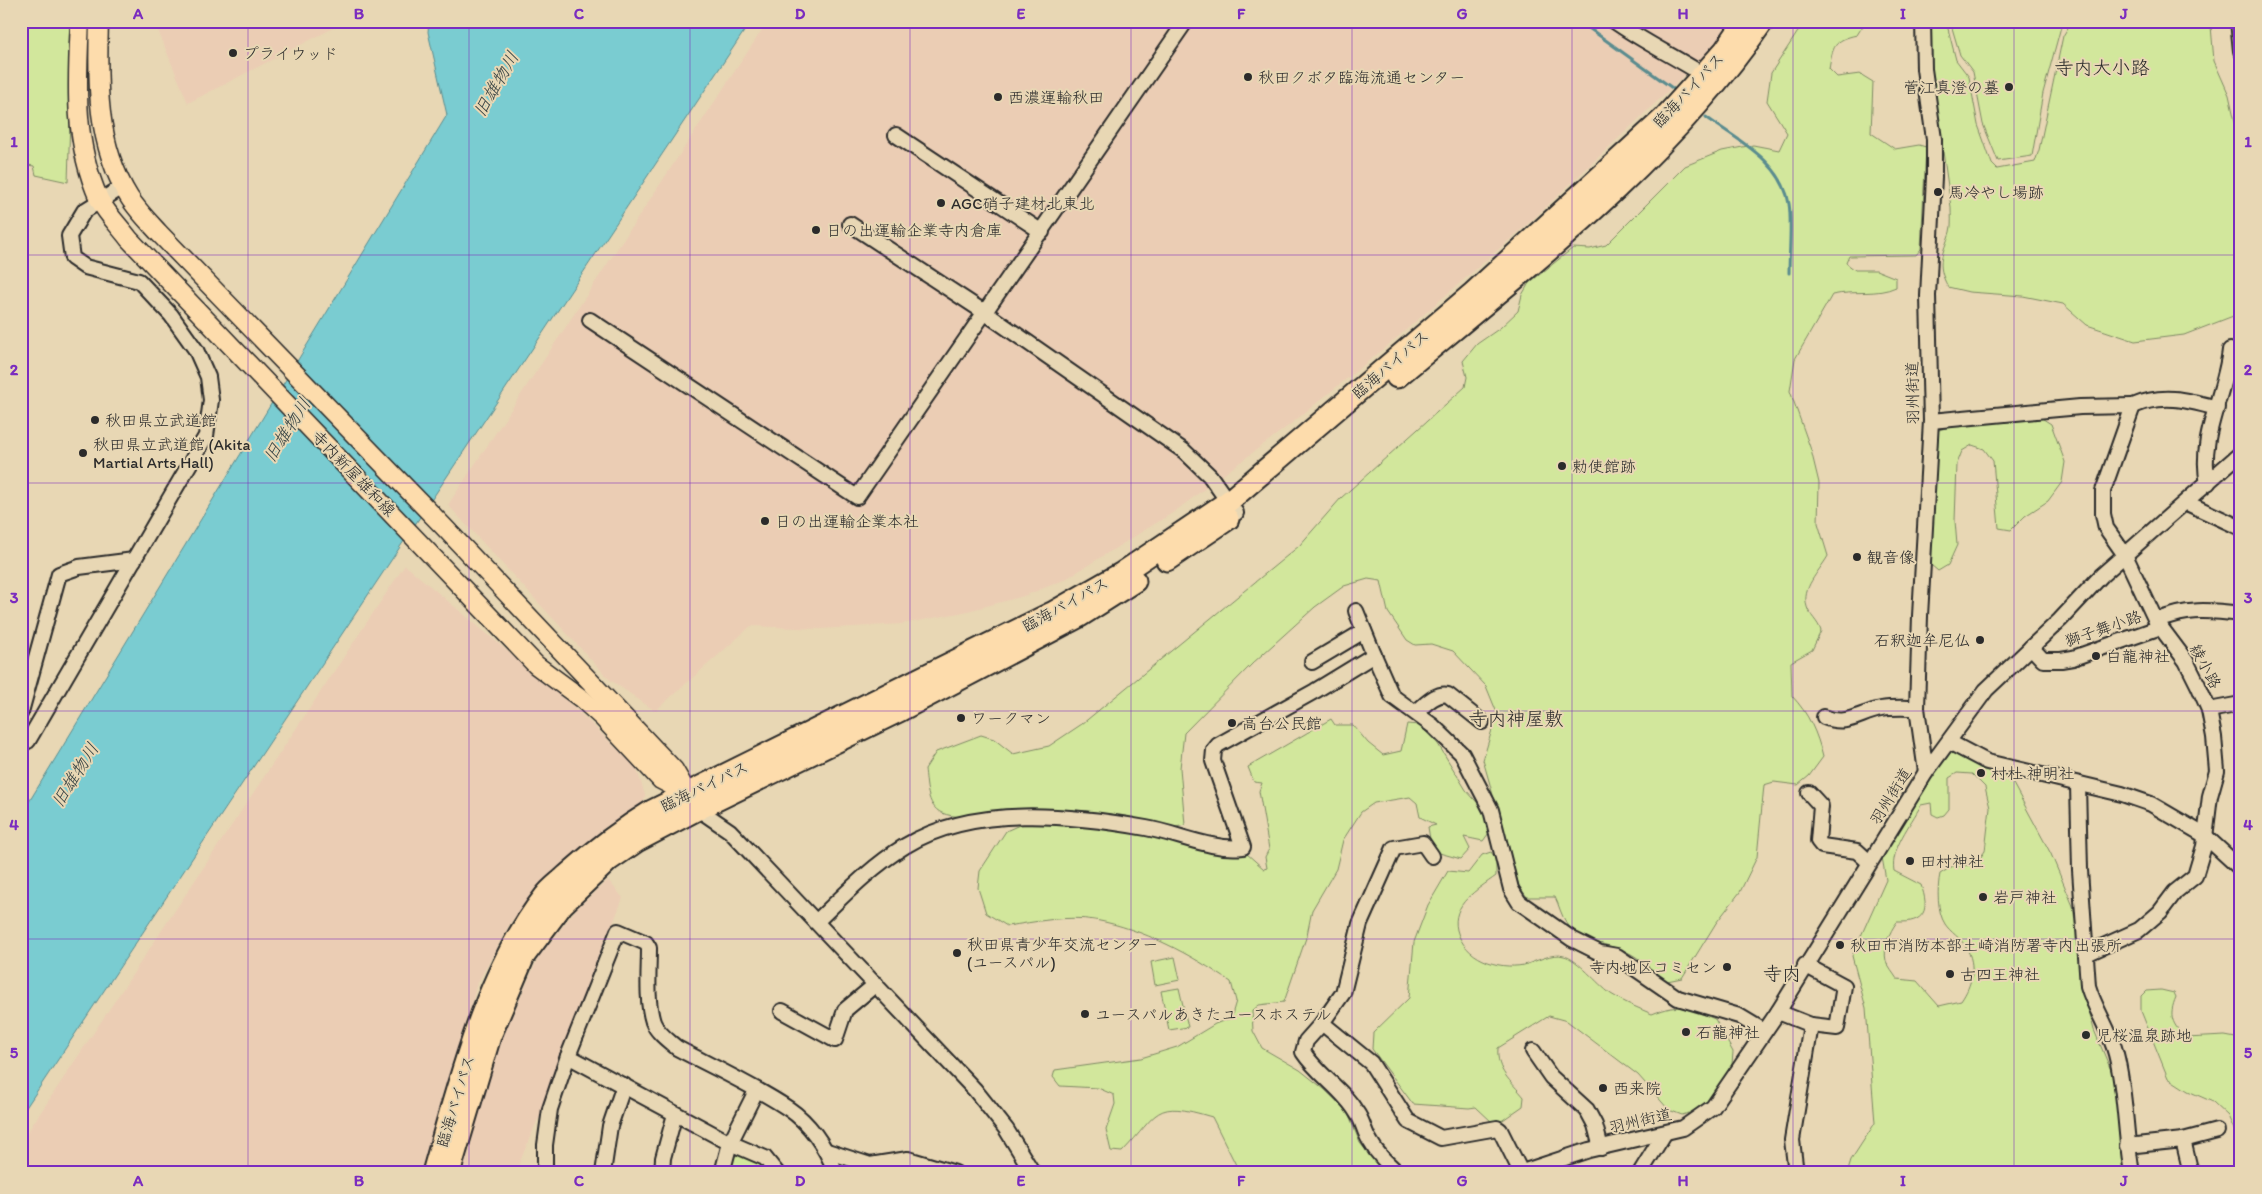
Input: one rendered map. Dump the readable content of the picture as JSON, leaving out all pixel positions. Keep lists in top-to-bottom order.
{
  "streets": {
    "highway": ["臨海バイパス"],
    "main road": ["寺内新屋雄和線"],
    "street": ["羽州街道", "獅子舞小路", "綾小路"]
  },
  "crossings": [
    ["臨海バイパス", "寺内新屋雄和線"],
    ["獅子舞小路", "綾小路"]
  ],
  "districts": ["寺内大小路", "寺内神屋敷", "寺内"],
  "water": ["旧雄物川"],
  "places": [
    "プライウッド",
    "秋田クボタ臨海流通センター",
    "菅江真澄の墓",
    "西濃運輸秋田",
    "馬冷やし場跡",
    "AGC硝子建材北東北",
    "日の出運輸企業寺内倉庫",
    "秋田県立武道館",
    "秋田県立武道館 (Akita Martial Arts Hall)",
    "勅使館跡",
    "日の出運輸企業本社",
    "観音像",
    "石釈迦牟尼仏",
    "白龍神社",
    "ワークマン",
    "高台公民館",
    "村杜 神明社",
    "田村神社",
    "岩戸神社",
    "秋田市消防本部土崎消防署寺内出張所",
    "秋田県青少年交流センター (ユースパル)",
    "寺内地区コミセン",
    "古四王神社",
    "ユースパルあきたユースホステル",
    "石龍神社",
    "児桜温泉跡地",
    "西来院"
  ],
  "grid": {
    "columns": [
      "A",
      "B",
      "C",
      "D",
      "E",
      "F",
      "G",
      "H",
      "I",
      "J"
    ],
    "rows": [
      "1",
      "2",
      "3",
      "4",
      "5"
    ]
  }
}
